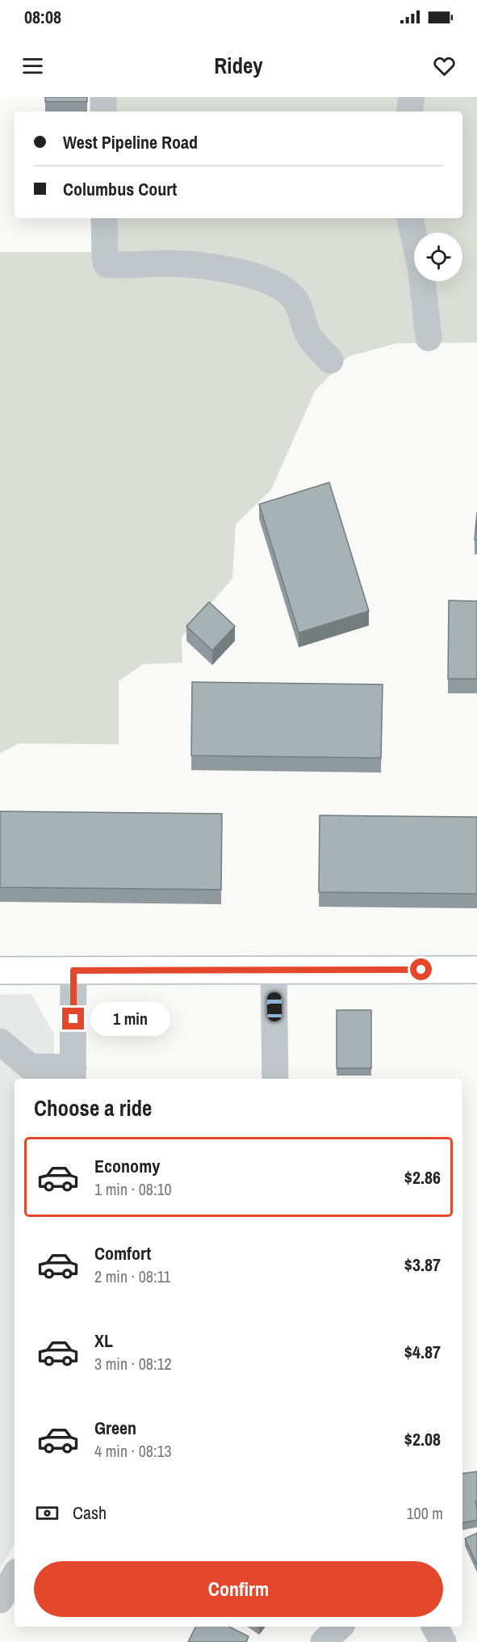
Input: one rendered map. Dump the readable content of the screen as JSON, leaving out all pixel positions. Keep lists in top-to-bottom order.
{
  "page": {
    "status": "08:08",
    "header": "Ridey",
    "banner": ["West Pipeline Road", "Columbus Court"],
    "bubble": "1 min",
    "heading": "Choose a ride",
    "list": [
      {
        "name": "Economy",
        "note": "1 min · 08:10",
        "value": "$2.86"
      },
      {
        "name": "Comfort",
        "note": "2 min · 08:11",
        "value": "$3.87"
      },
      {
        "name": "XL",
        "note": "3 min · 08:12",
        "value": "$4.87"
      },
      {
        "name": "Green",
        "note": "4 min · 08:13",
        "value": "$2.08"
      }
    ],
    "pay": ["Cash", "100 m"],
    "buttons": "Confirm"
  }
}
